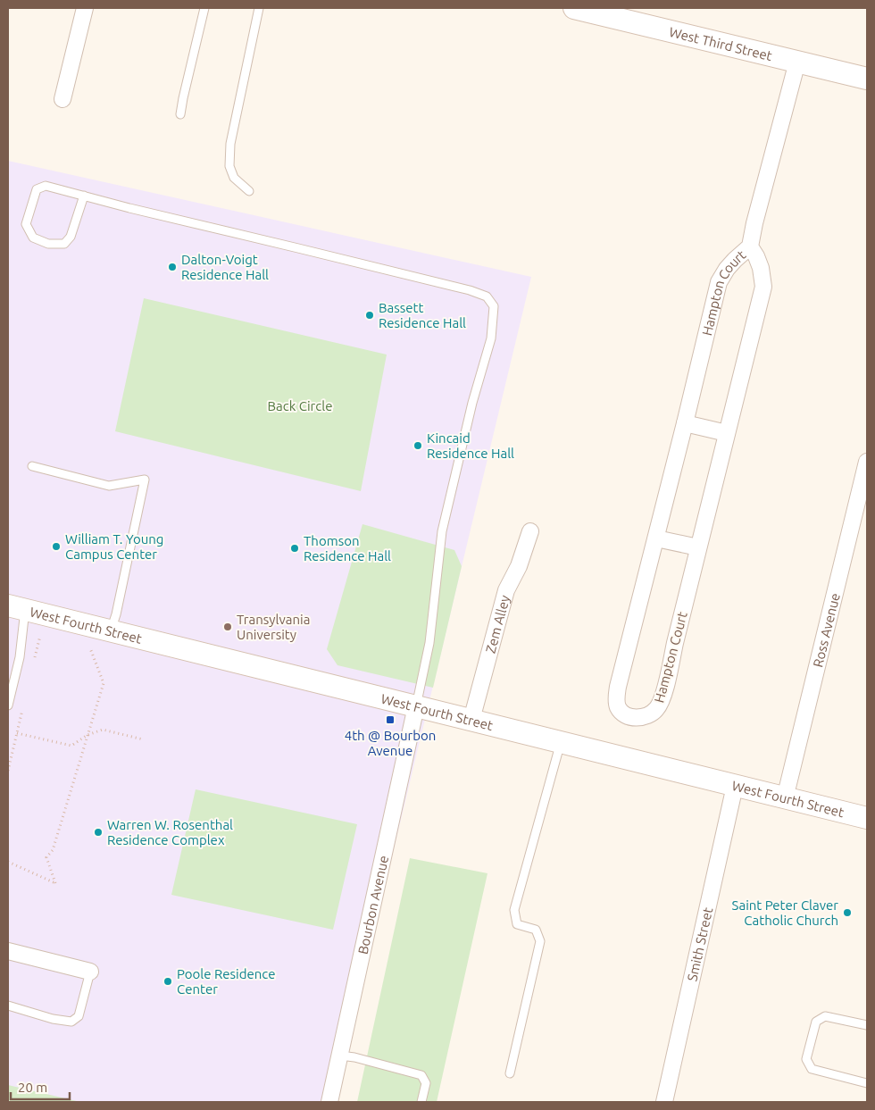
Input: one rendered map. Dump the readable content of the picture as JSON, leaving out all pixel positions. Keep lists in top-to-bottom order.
{
  "streets": {
    "main road": ["West Third Street", "West Fourth Street"],
    "street": [
      "Hampton Court",
      "Zem Alley",
      "Ross Avenue",
      "Bourbon Avenue",
      "Smith Street"
    ]
  },
  "crossings": [
    ["West Third Street", "Hampton Court"],
    ["West Fourth Street", "Zem Alley"],
    ["West Fourth Street", "Ross Avenue"],
    ["West Fourth Street", "Bourbon Avenue"],
    ["West Fourth Street", "Smith Street"]
  ],
  "parks": ["Back Circle"],
  "places": {
    "other": [
      "Dalton-Voigt Residence Hall",
      "Bassett Residence Hall",
      "Kincaid Residence Hall",
      "William T. Young Campus Center",
      "Thomson Residence Hall",
      "Transylvania University",
      "Warren W. Rosenthal Residence Complex",
      "Saint Peter Claver Catholic Church",
      "Poole Residence Center"
    ],
    "transit": ["4th @ Bourbon Avenue"]
  },
  "scale_bar": "20 m"
}
